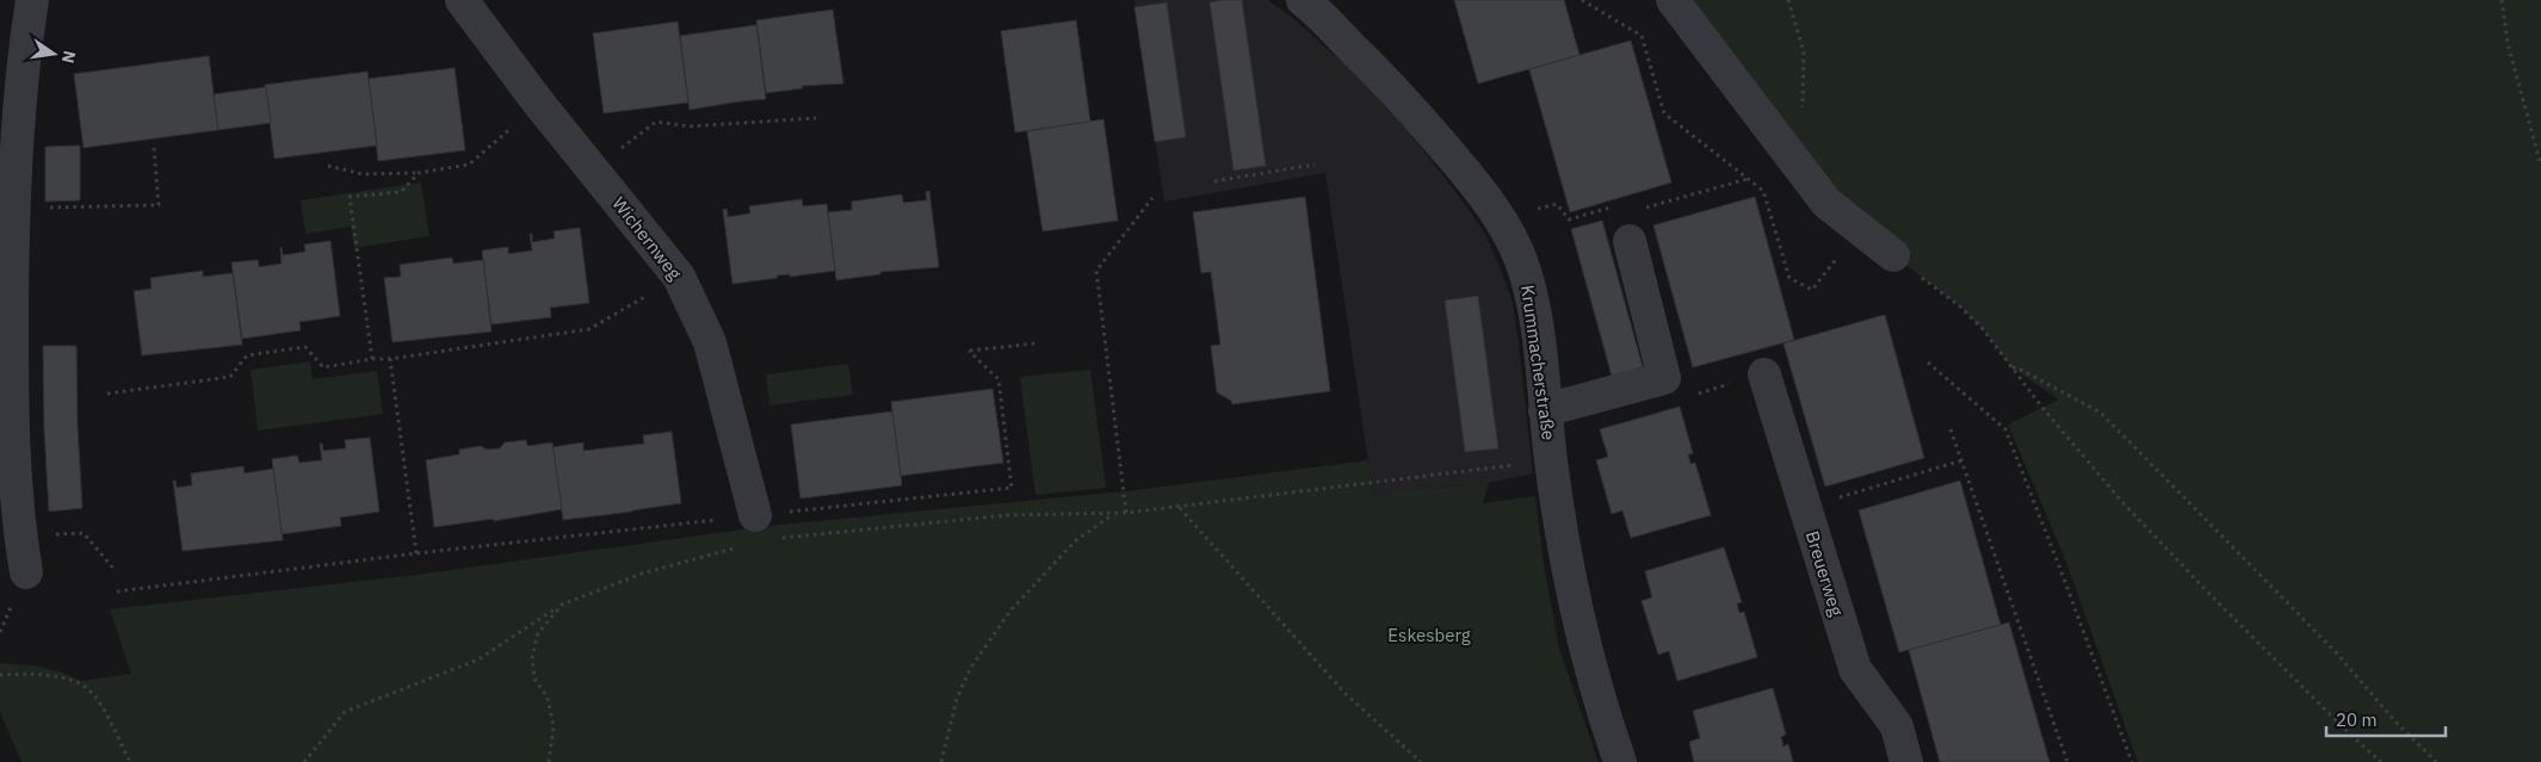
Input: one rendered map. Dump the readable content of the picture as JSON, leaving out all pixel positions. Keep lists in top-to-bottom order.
{
  "streets": {
    "street": ["Wichernweg", "Krummacherstraße", "Breuerweg"]
  },
  "parks": ["Eskesberg"],
  "scale_bar": "20 m",
  "north": "right"
}
